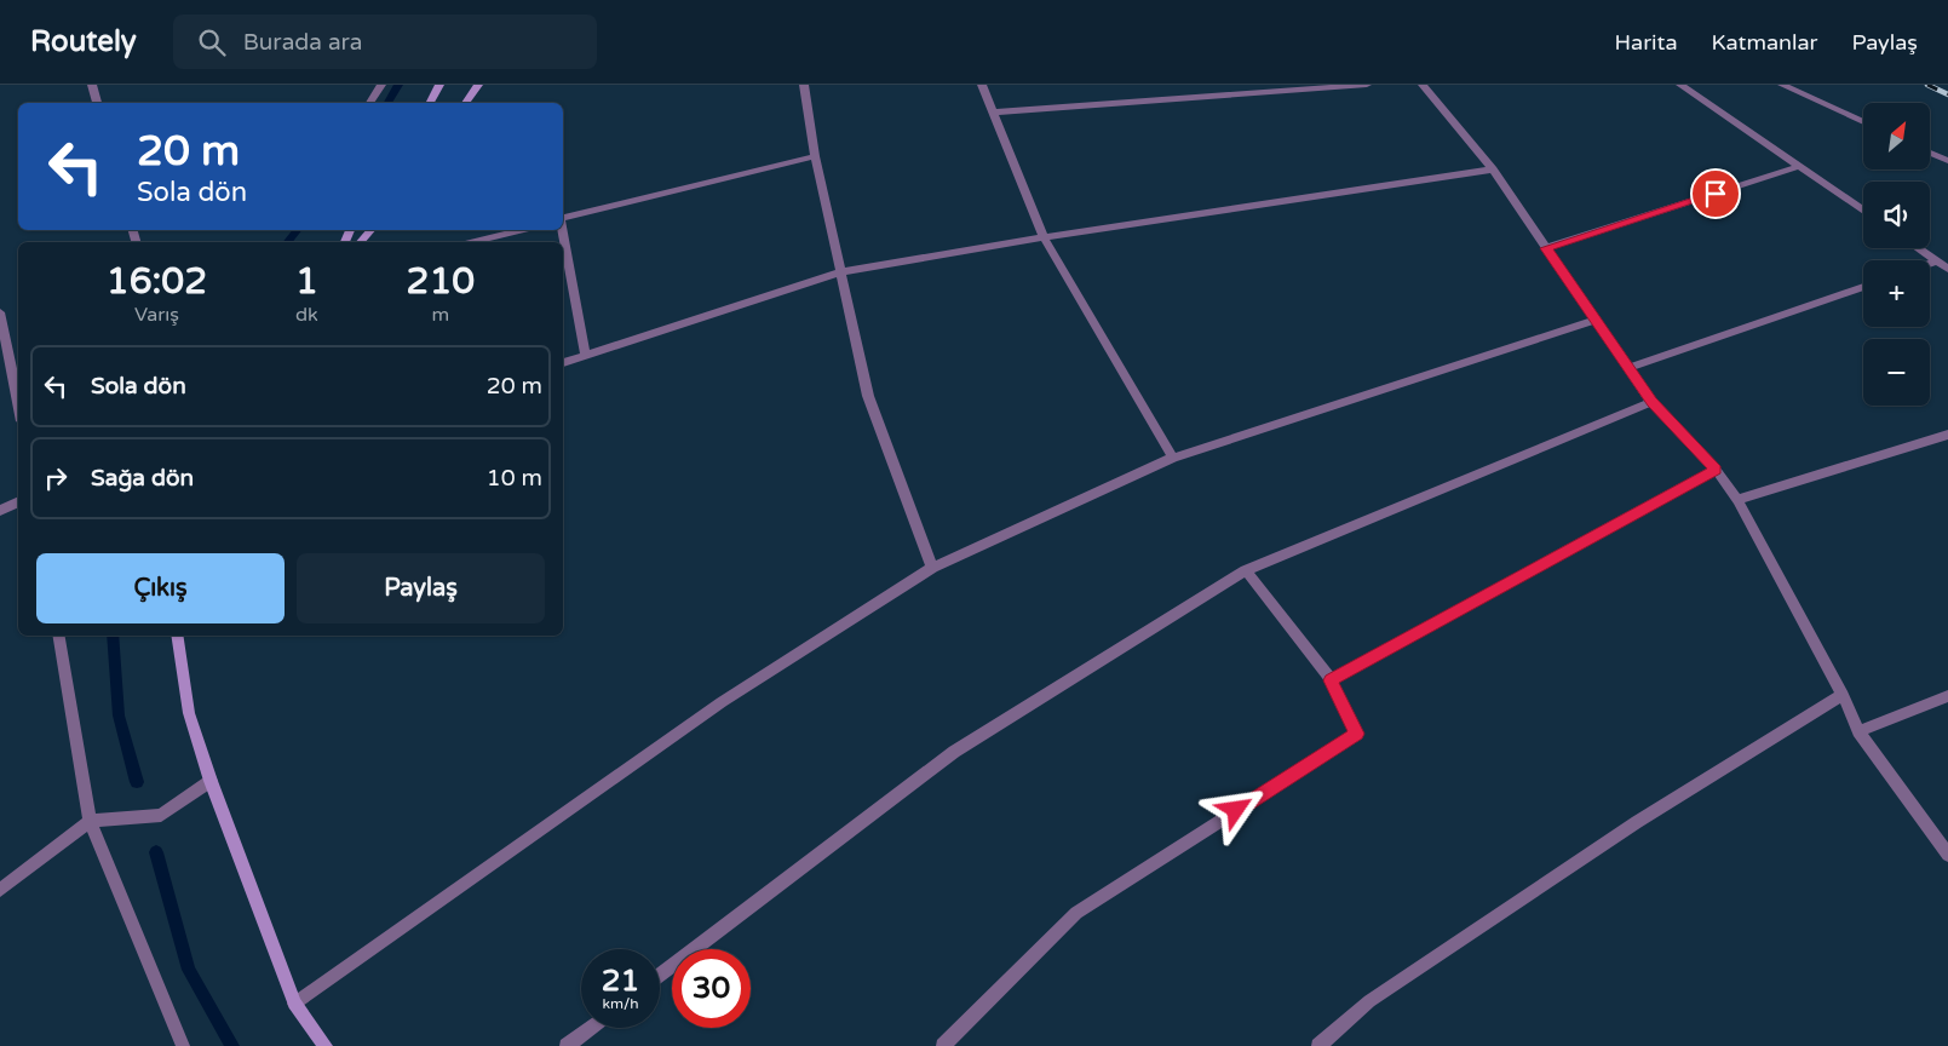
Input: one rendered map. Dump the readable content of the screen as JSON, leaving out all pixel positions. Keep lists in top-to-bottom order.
{
  "north": "top right",
  "page": {
    "header": "Routely",
    "search": "Burada ara",
    "nav": ["Harita", "Katmanlar", "Paylaş"],
    "map_buttons": ["+", "−"],
    "turn": ["20 m", "Sola dön"],
    "eta": [
      "16:02",
      "Varış",
      "1",
      "dk",
      "210",
      "m"
    ],
    "list": [
      {
        "name": "Sola dön",
        "value": "20 m"
      },
      {
        "name": "Sağa dön",
        "value": "10 m"
      }
    ],
    "buttons": ["Çıkış", "Paylaş"],
    "speed": "21 km/h",
    "limit": "30"
  }
}
